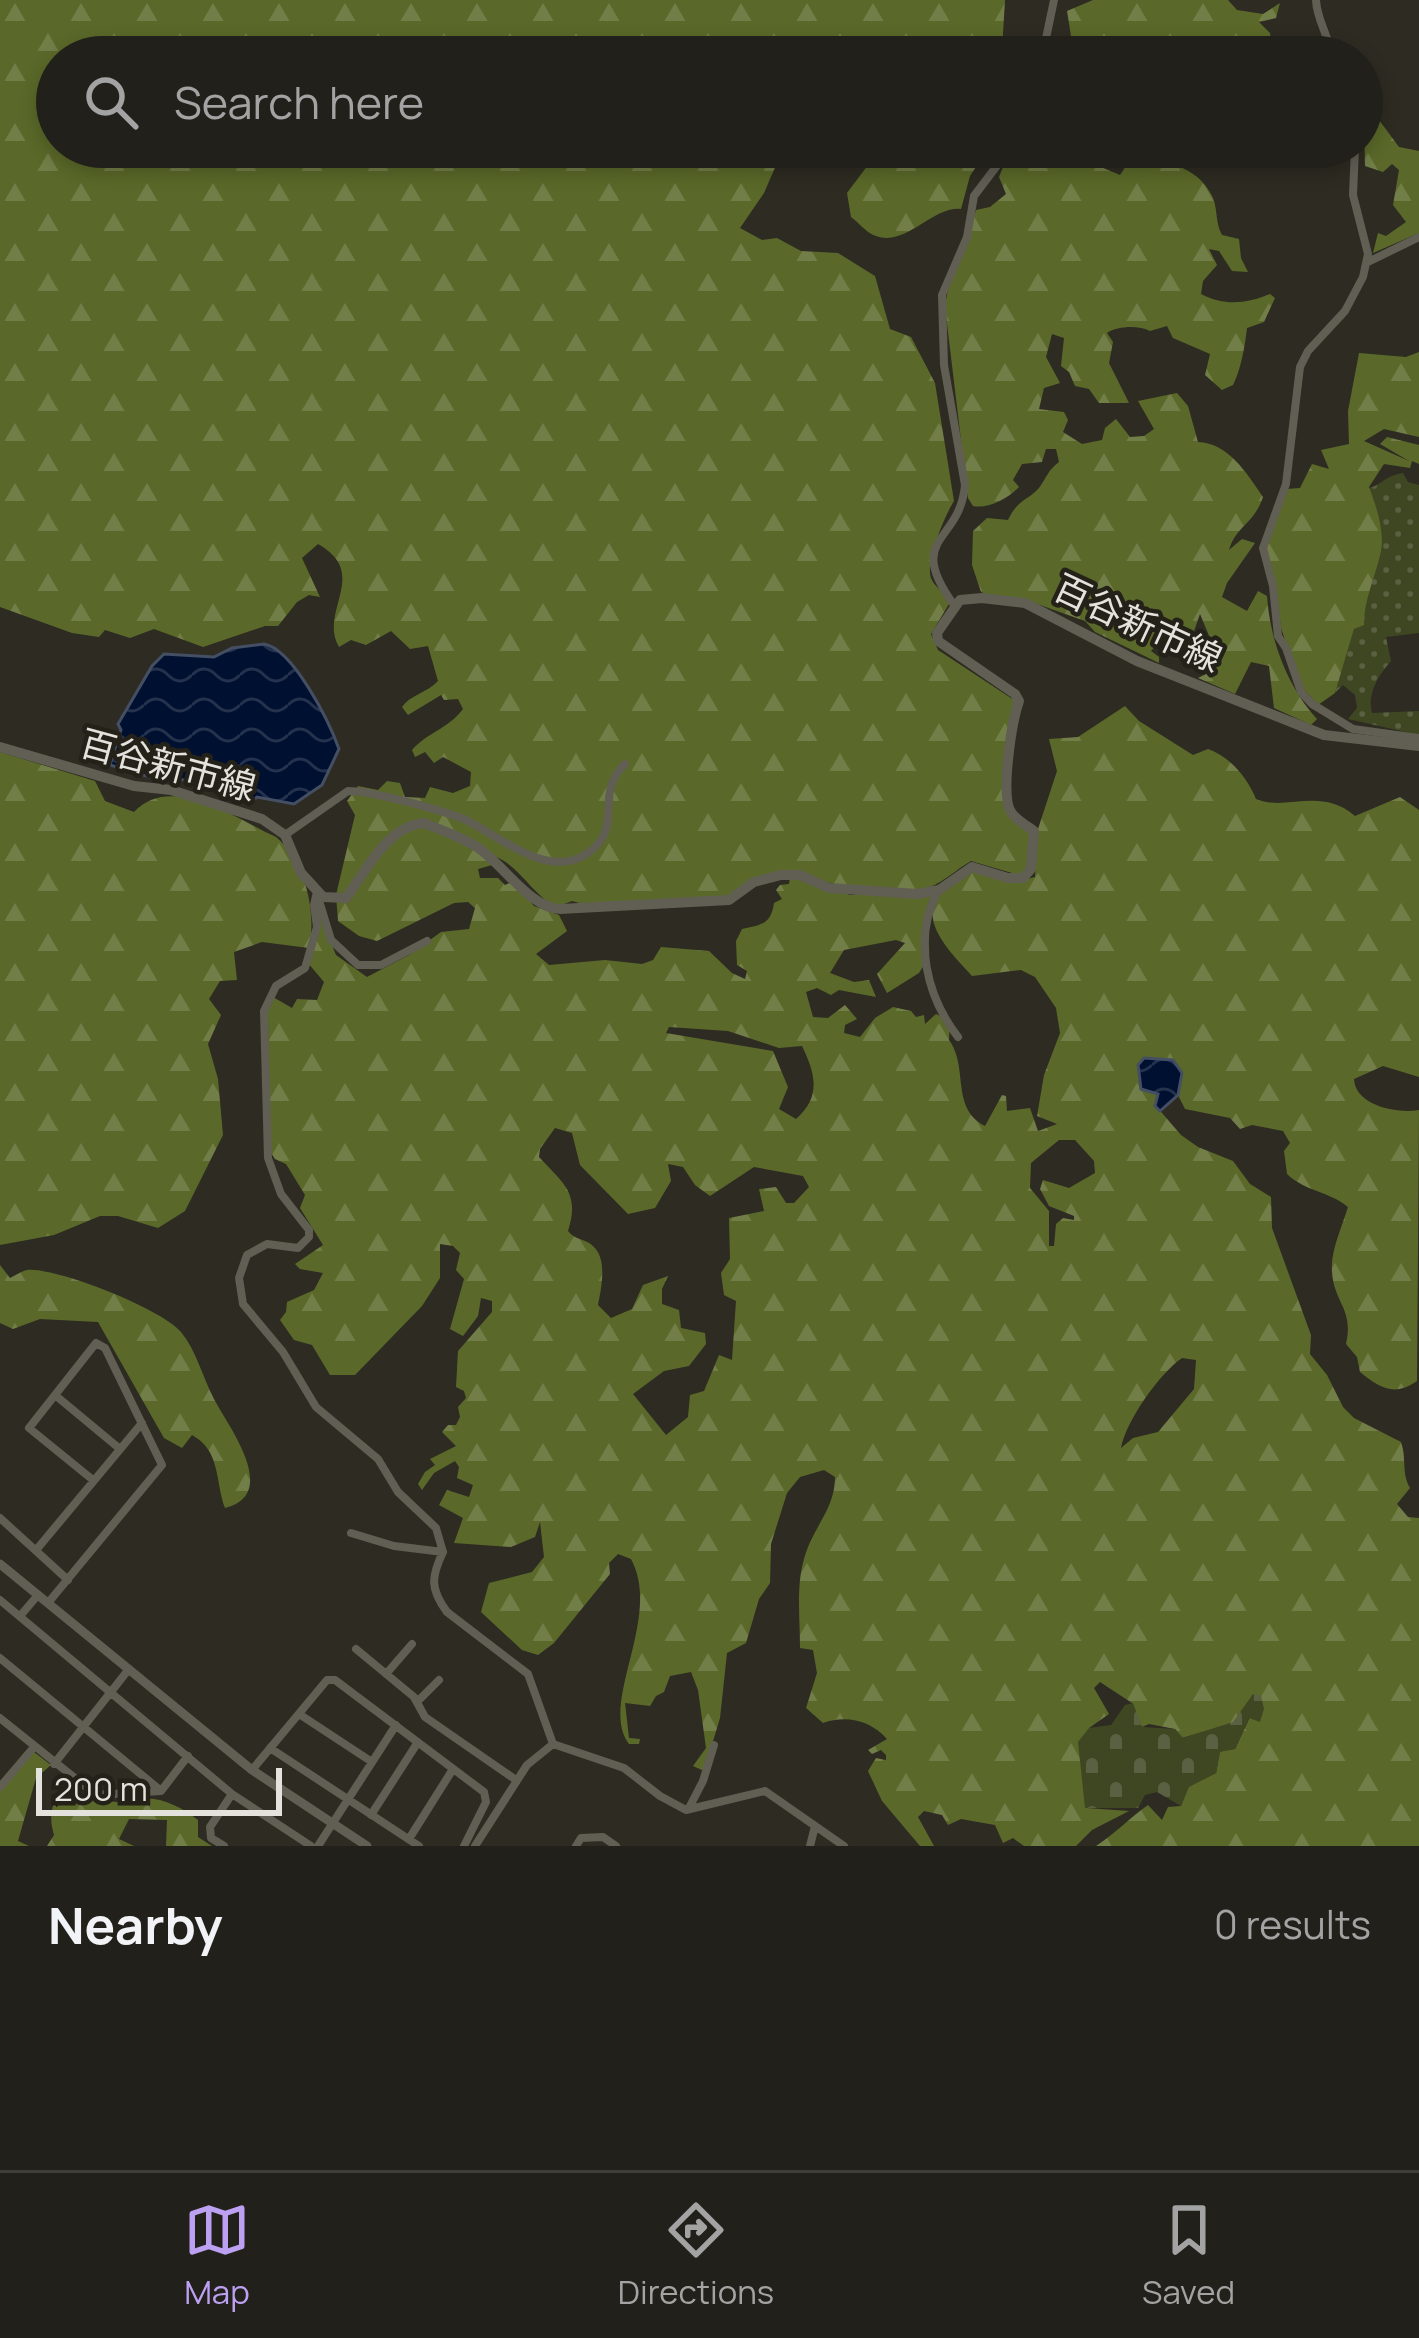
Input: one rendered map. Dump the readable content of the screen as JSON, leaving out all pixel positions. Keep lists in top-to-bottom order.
{
  "streets": {
    "main road": ["百谷新市線"]
  },
  "scale_bar": "200 m",
  "page": {
    "search": "Search here",
    "scale": "200 m",
    "heading": ["Nearby", "0 results"],
    "nav": ["Map", "Directions", "Saved"]
  }
}
